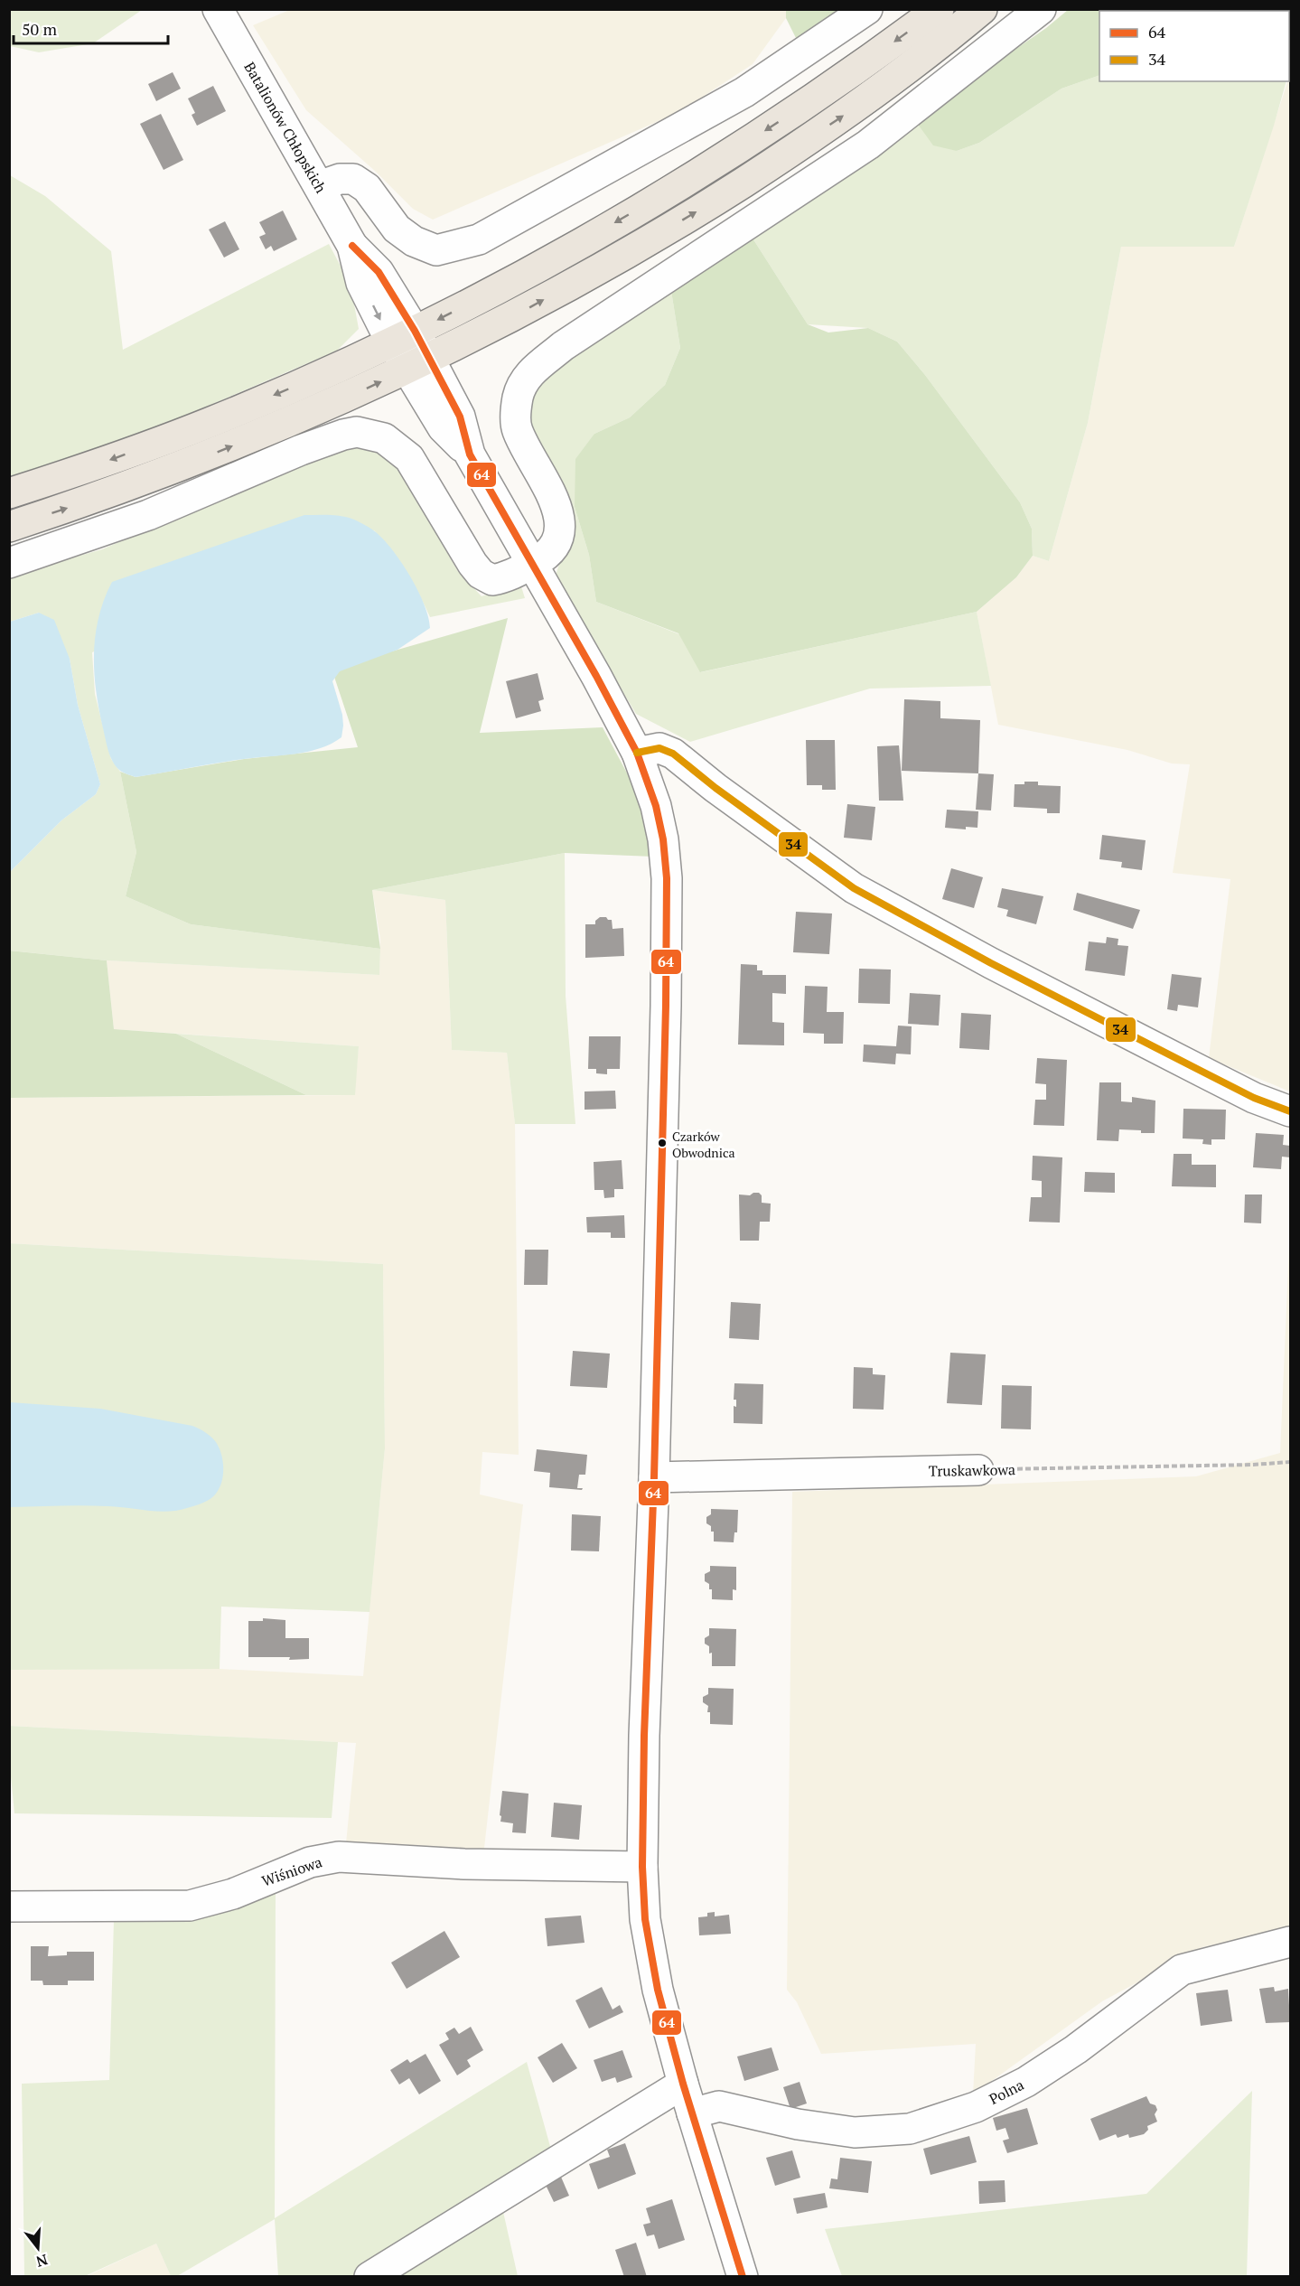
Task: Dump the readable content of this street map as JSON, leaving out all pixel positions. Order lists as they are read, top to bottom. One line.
{"streets":{"street":["Batalionów Chłopskich","Truskawkowa","Wiśniowa","Polna"]},"crossings":[["Batalionów Chłopskich","Truskawkowa"],["Batalionów Chłopskich","Wiśniowa"],["Batalionów Chłopskich","Polna"]],"places":["Czarków Obwodnica"],"lines":["transit line 64","transit line 34"],"legend":["64","34"],"scale_bar":"50 m","north":"bottom"}
